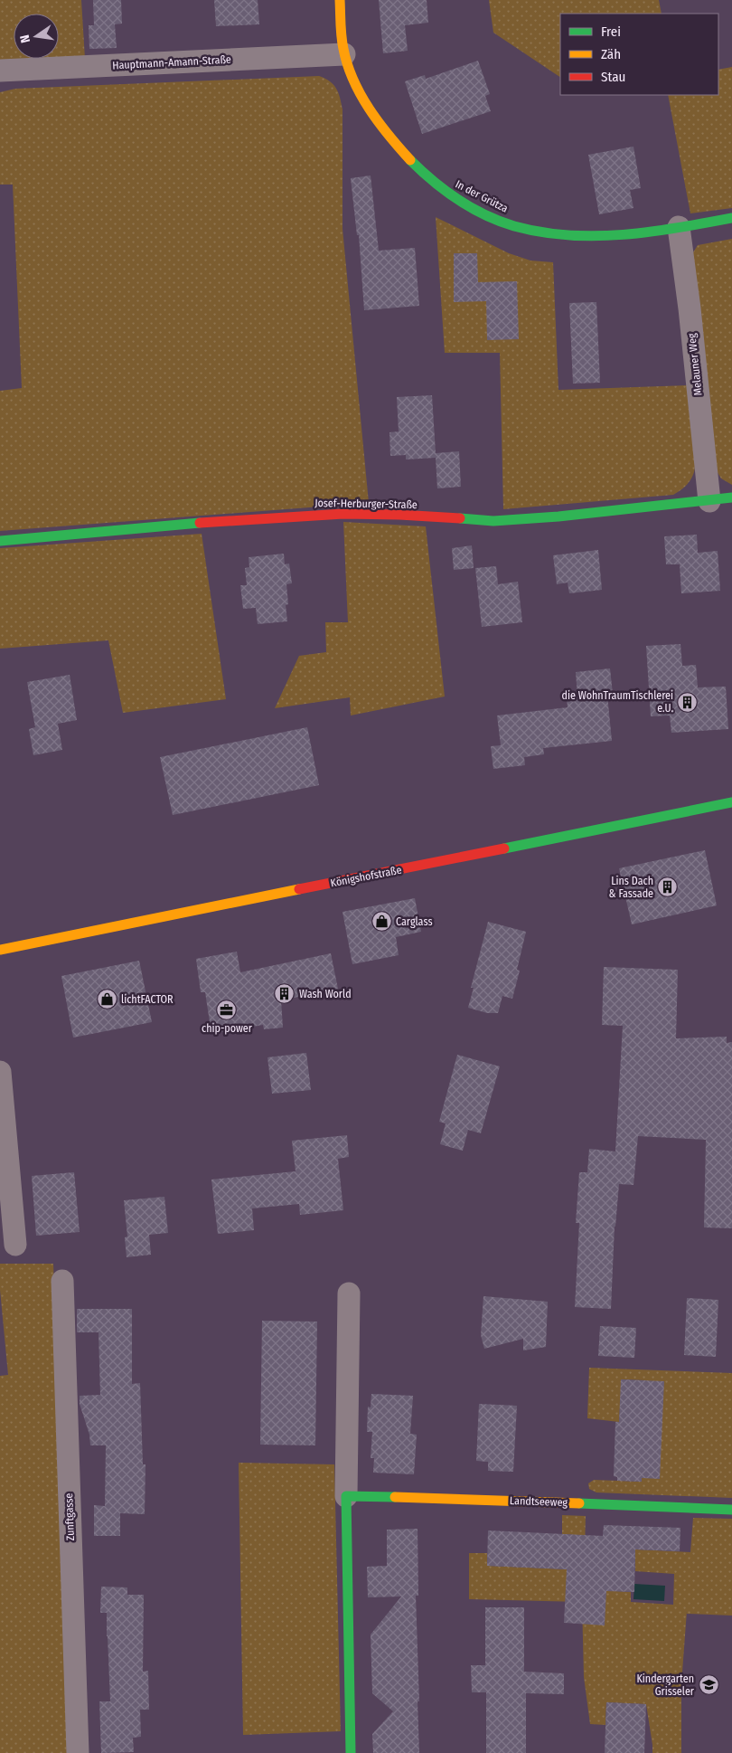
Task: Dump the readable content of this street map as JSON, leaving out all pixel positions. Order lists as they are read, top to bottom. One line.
{"streets":{"street":["Hauptmann-Amann-Straße","In der Grütza","Melauner Weg","Josef-Herburger-Straße","Königshofstraße","Landtseeweg","Zunftgasse"]},"crossings":[["Hauptmann-Amann-Straße","In der Grütza"],["In der Grütza","Melauner Weg"],["Melauner Weg","Josef-Herburger-Straße"]],"places":{"building":["die WohnTraumTischlerei e.U.","Lins Dach & Fassade","Wash World"],"shop":["Carglass","lichtFACTOR"],"office":["chip-power"],"school or university":["Kindergarten Grisseler"]},"legend":["Frei","Zäh","Stau"],"north":"left"}
